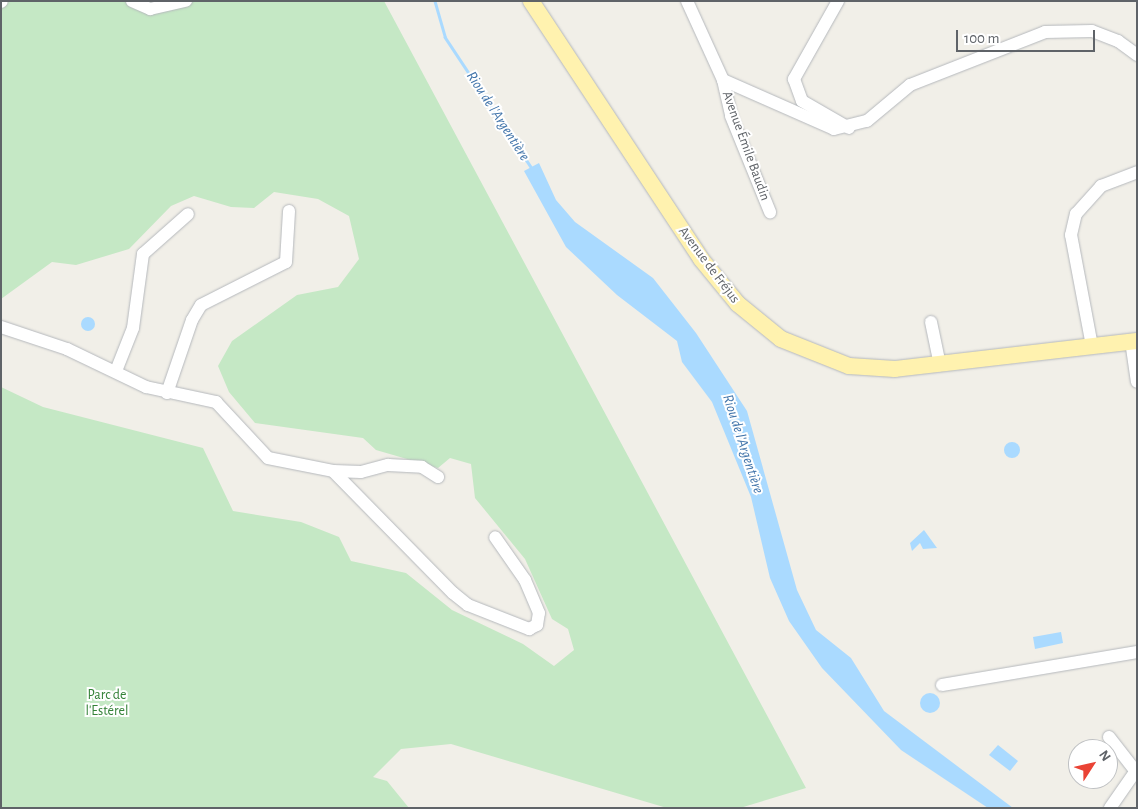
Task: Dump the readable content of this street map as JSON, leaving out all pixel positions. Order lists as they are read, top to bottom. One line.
{"streets":{"main road":["Avenue de Fréjus"],"street":["Avenue Émile Baudin"]},"water":["Riou de l'Argentière"],"parks":["Parc de l'Estérel"],"scale_bar":"100 m","north":"top right"}
